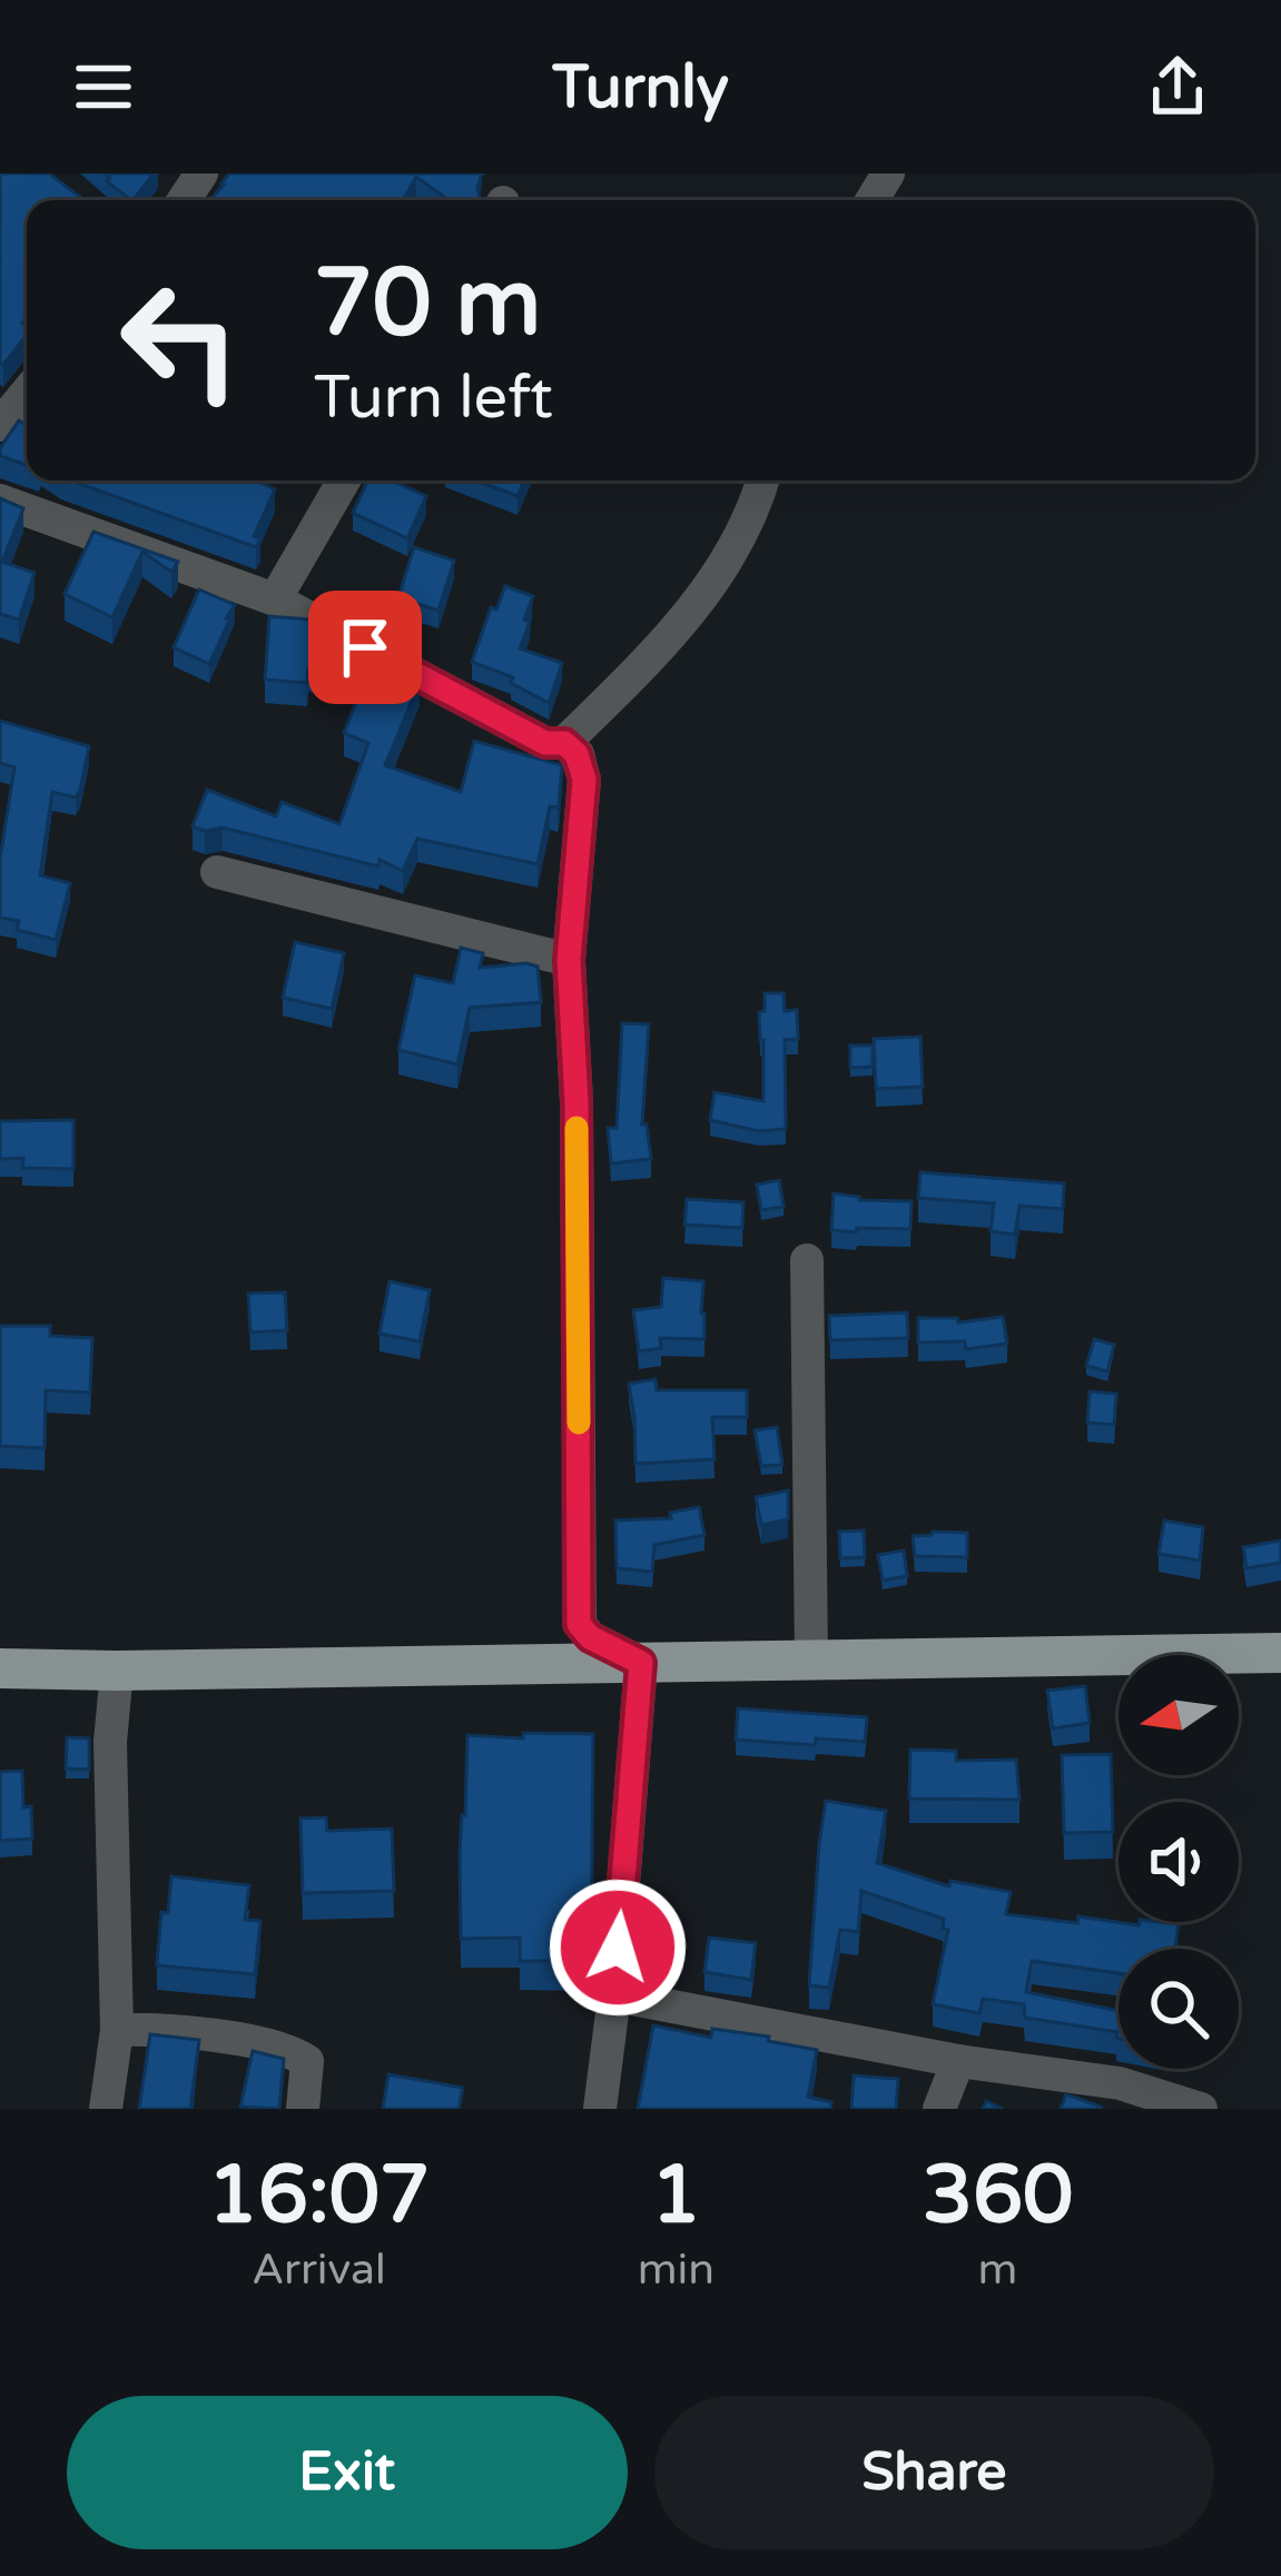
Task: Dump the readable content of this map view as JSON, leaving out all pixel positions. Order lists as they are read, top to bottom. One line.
{"north":"left","page":{"header":"Turnly","turn":["70 m","Turn left"],"eta":["16:07","Arrival","1","min","360","m"],"buttons":["Exit","Share"]}}
